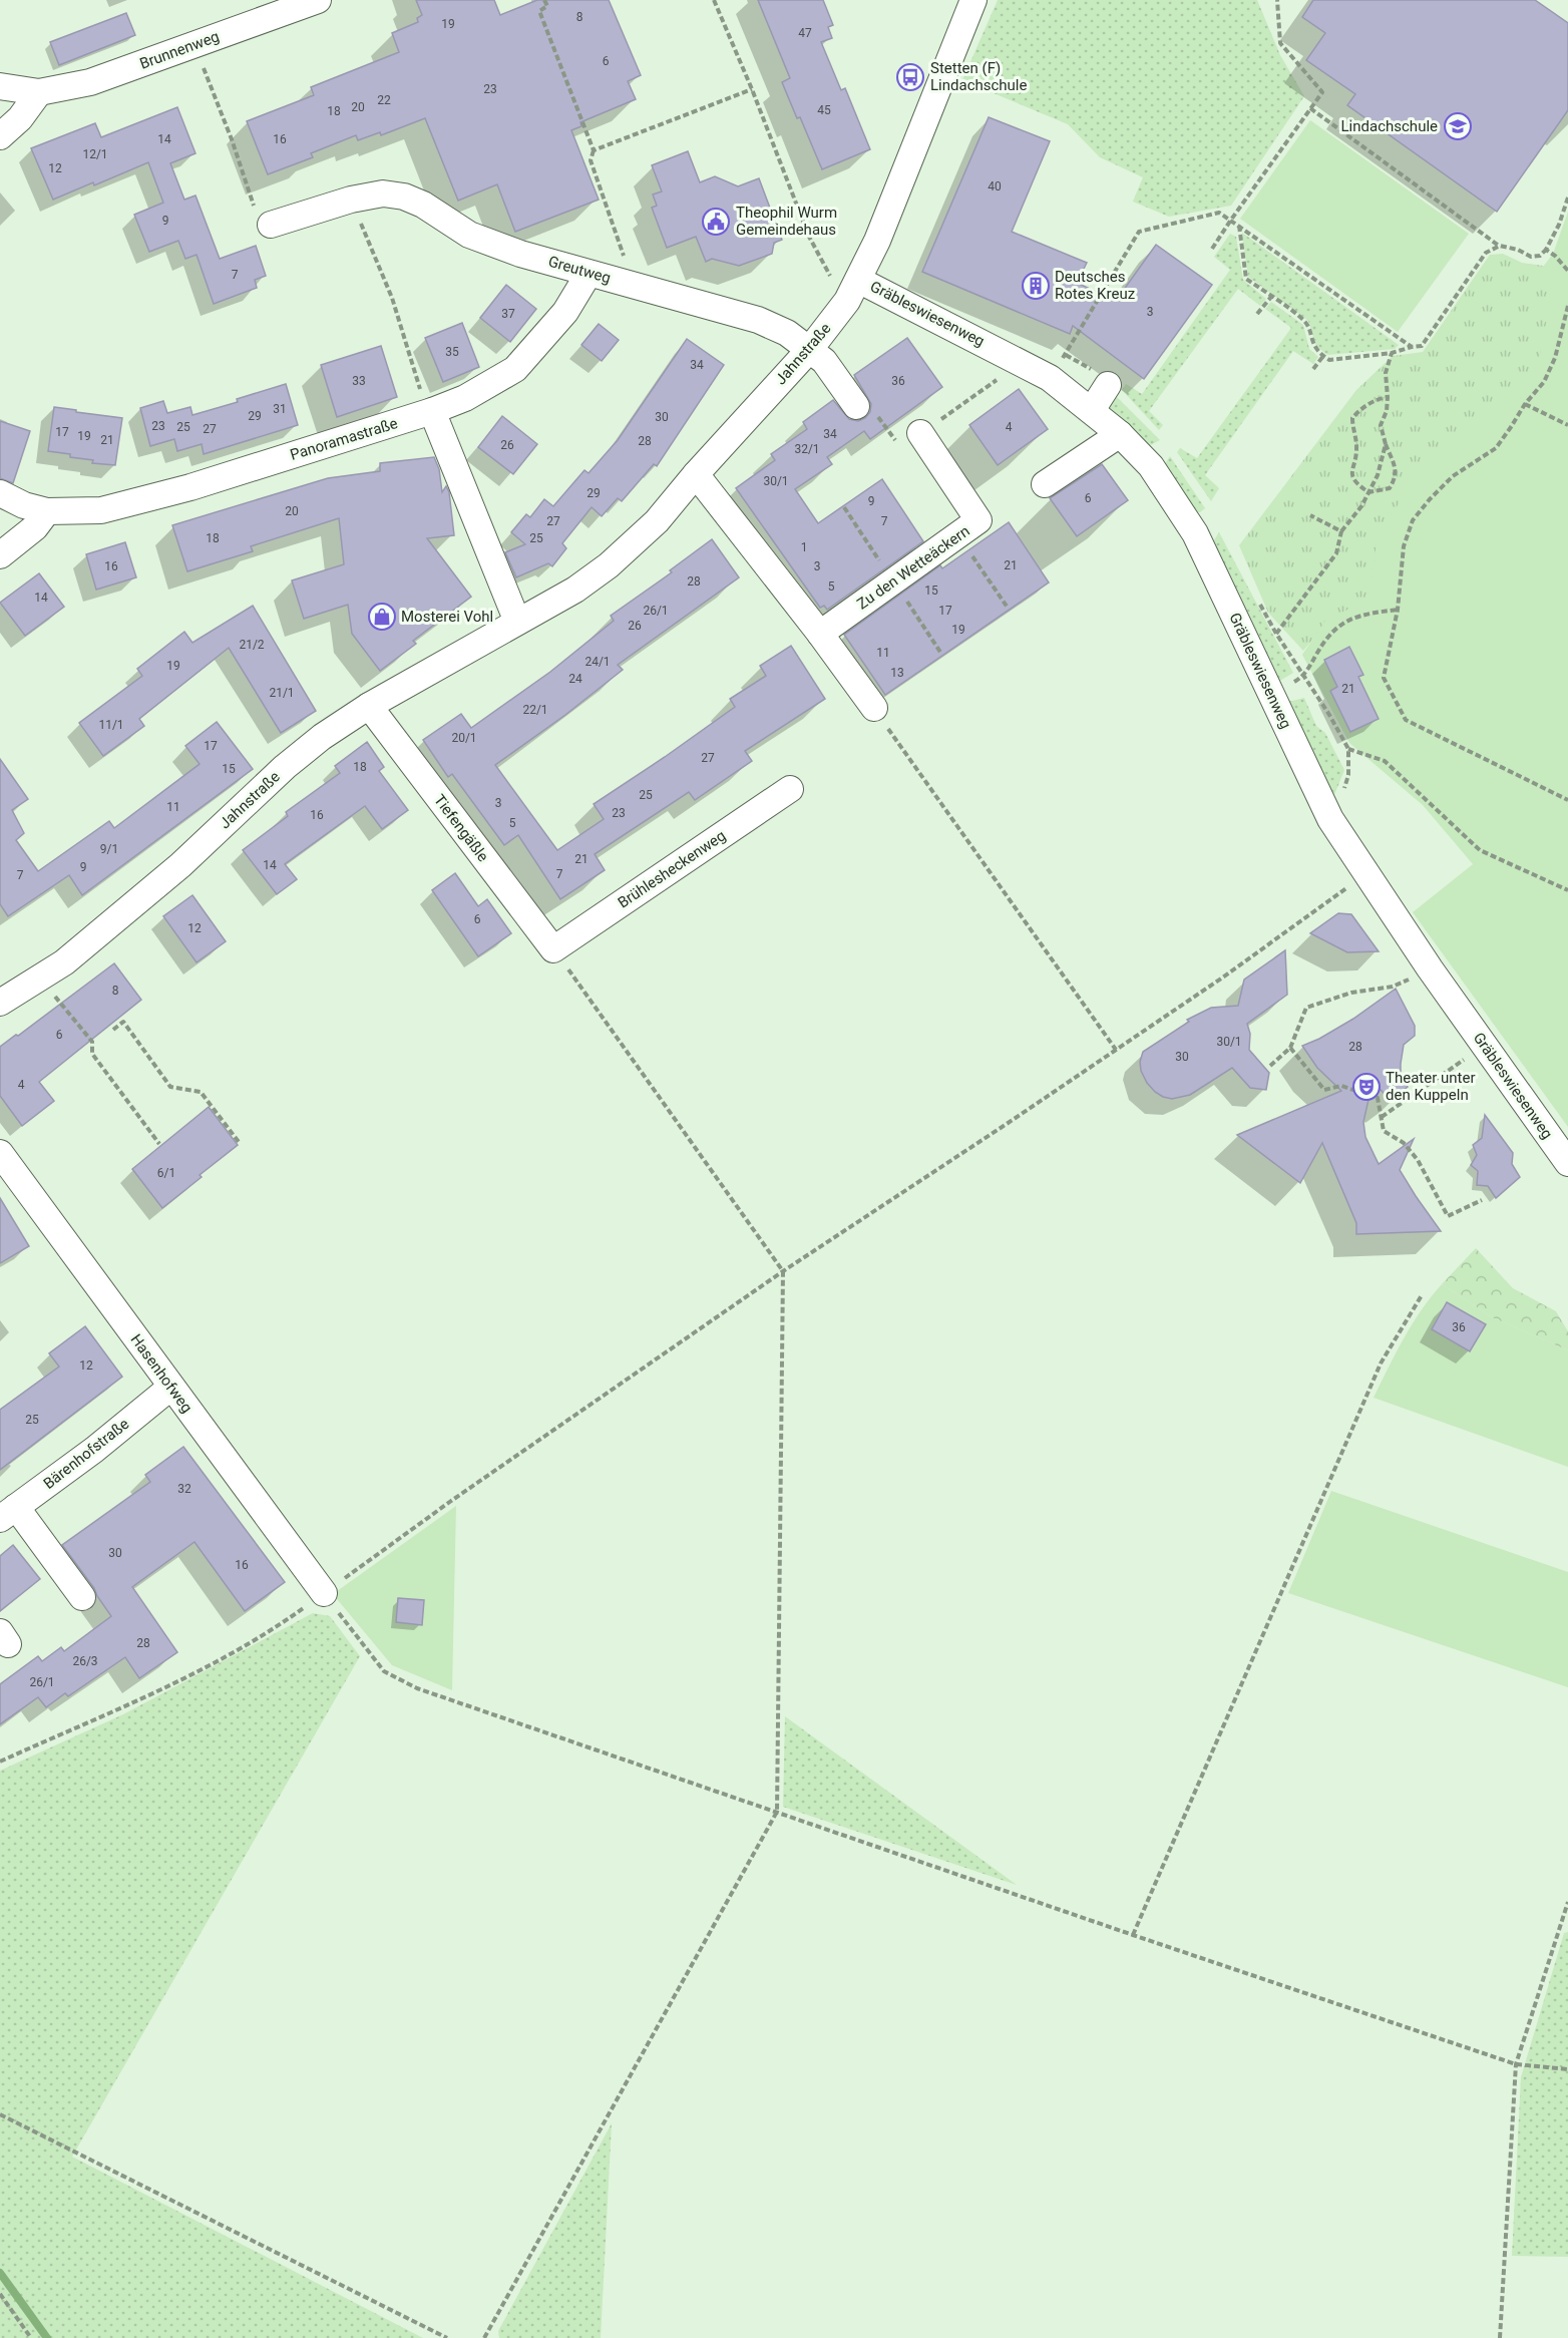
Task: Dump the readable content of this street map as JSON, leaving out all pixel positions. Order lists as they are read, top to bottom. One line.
{"streets":{"street":["Brunnenweg","Greutweg","Gräbleswiesenweg","Jahnstraße","Panoramastraße","Zu den Wetteäckern","Tiefengäßle","Brühlesheckenweg","Hasenhofweg","Bärenhofstraße"]},"crossings":[["Greutweg","Jahnstraße"],["Greutweg","Panoramastraße"],["Gräbleswiesenweg","Jahnstraße"],["Jahnstraße","Tiefengäßle"],["Tiefengäßle","Brühlesheckenweg"],["Hasenhofweg","Bärenhofstraße"]],"places":{"bus stop":["Stetten (F) Lindachschule"],"school or university":["Lindachschule"],"public building":["Theophil Wurm Gemeindehaus"],"building":["Deutsches Rotes Kreuz"],"shop":["Mosterei Vohl"],"theatre":["Theater unter den Kuppeln"]},"house_numbers":["8","19","47","6","23","22","20","45","18","14","16","12/1","12","40","9","7","3","37","35","34","33","36","31","29","30","23","25","4","27","17","34","19","21","28","26","32/1","30/1","29","6","9","20","27","7","18","25","1","21","16","3","28","5","15","14","26/1","17","26","19","21/2","11","24/1","19","13","24","21","21/1","22/1","11/1","20/1","17","27","18","15","25","3","11","23","16","5","9/1","21","14","9","7","7","6","12","8","6","30/1","28","30","4","6/1","36","12","25","32","30","16","28","26/3","26/1"]}
